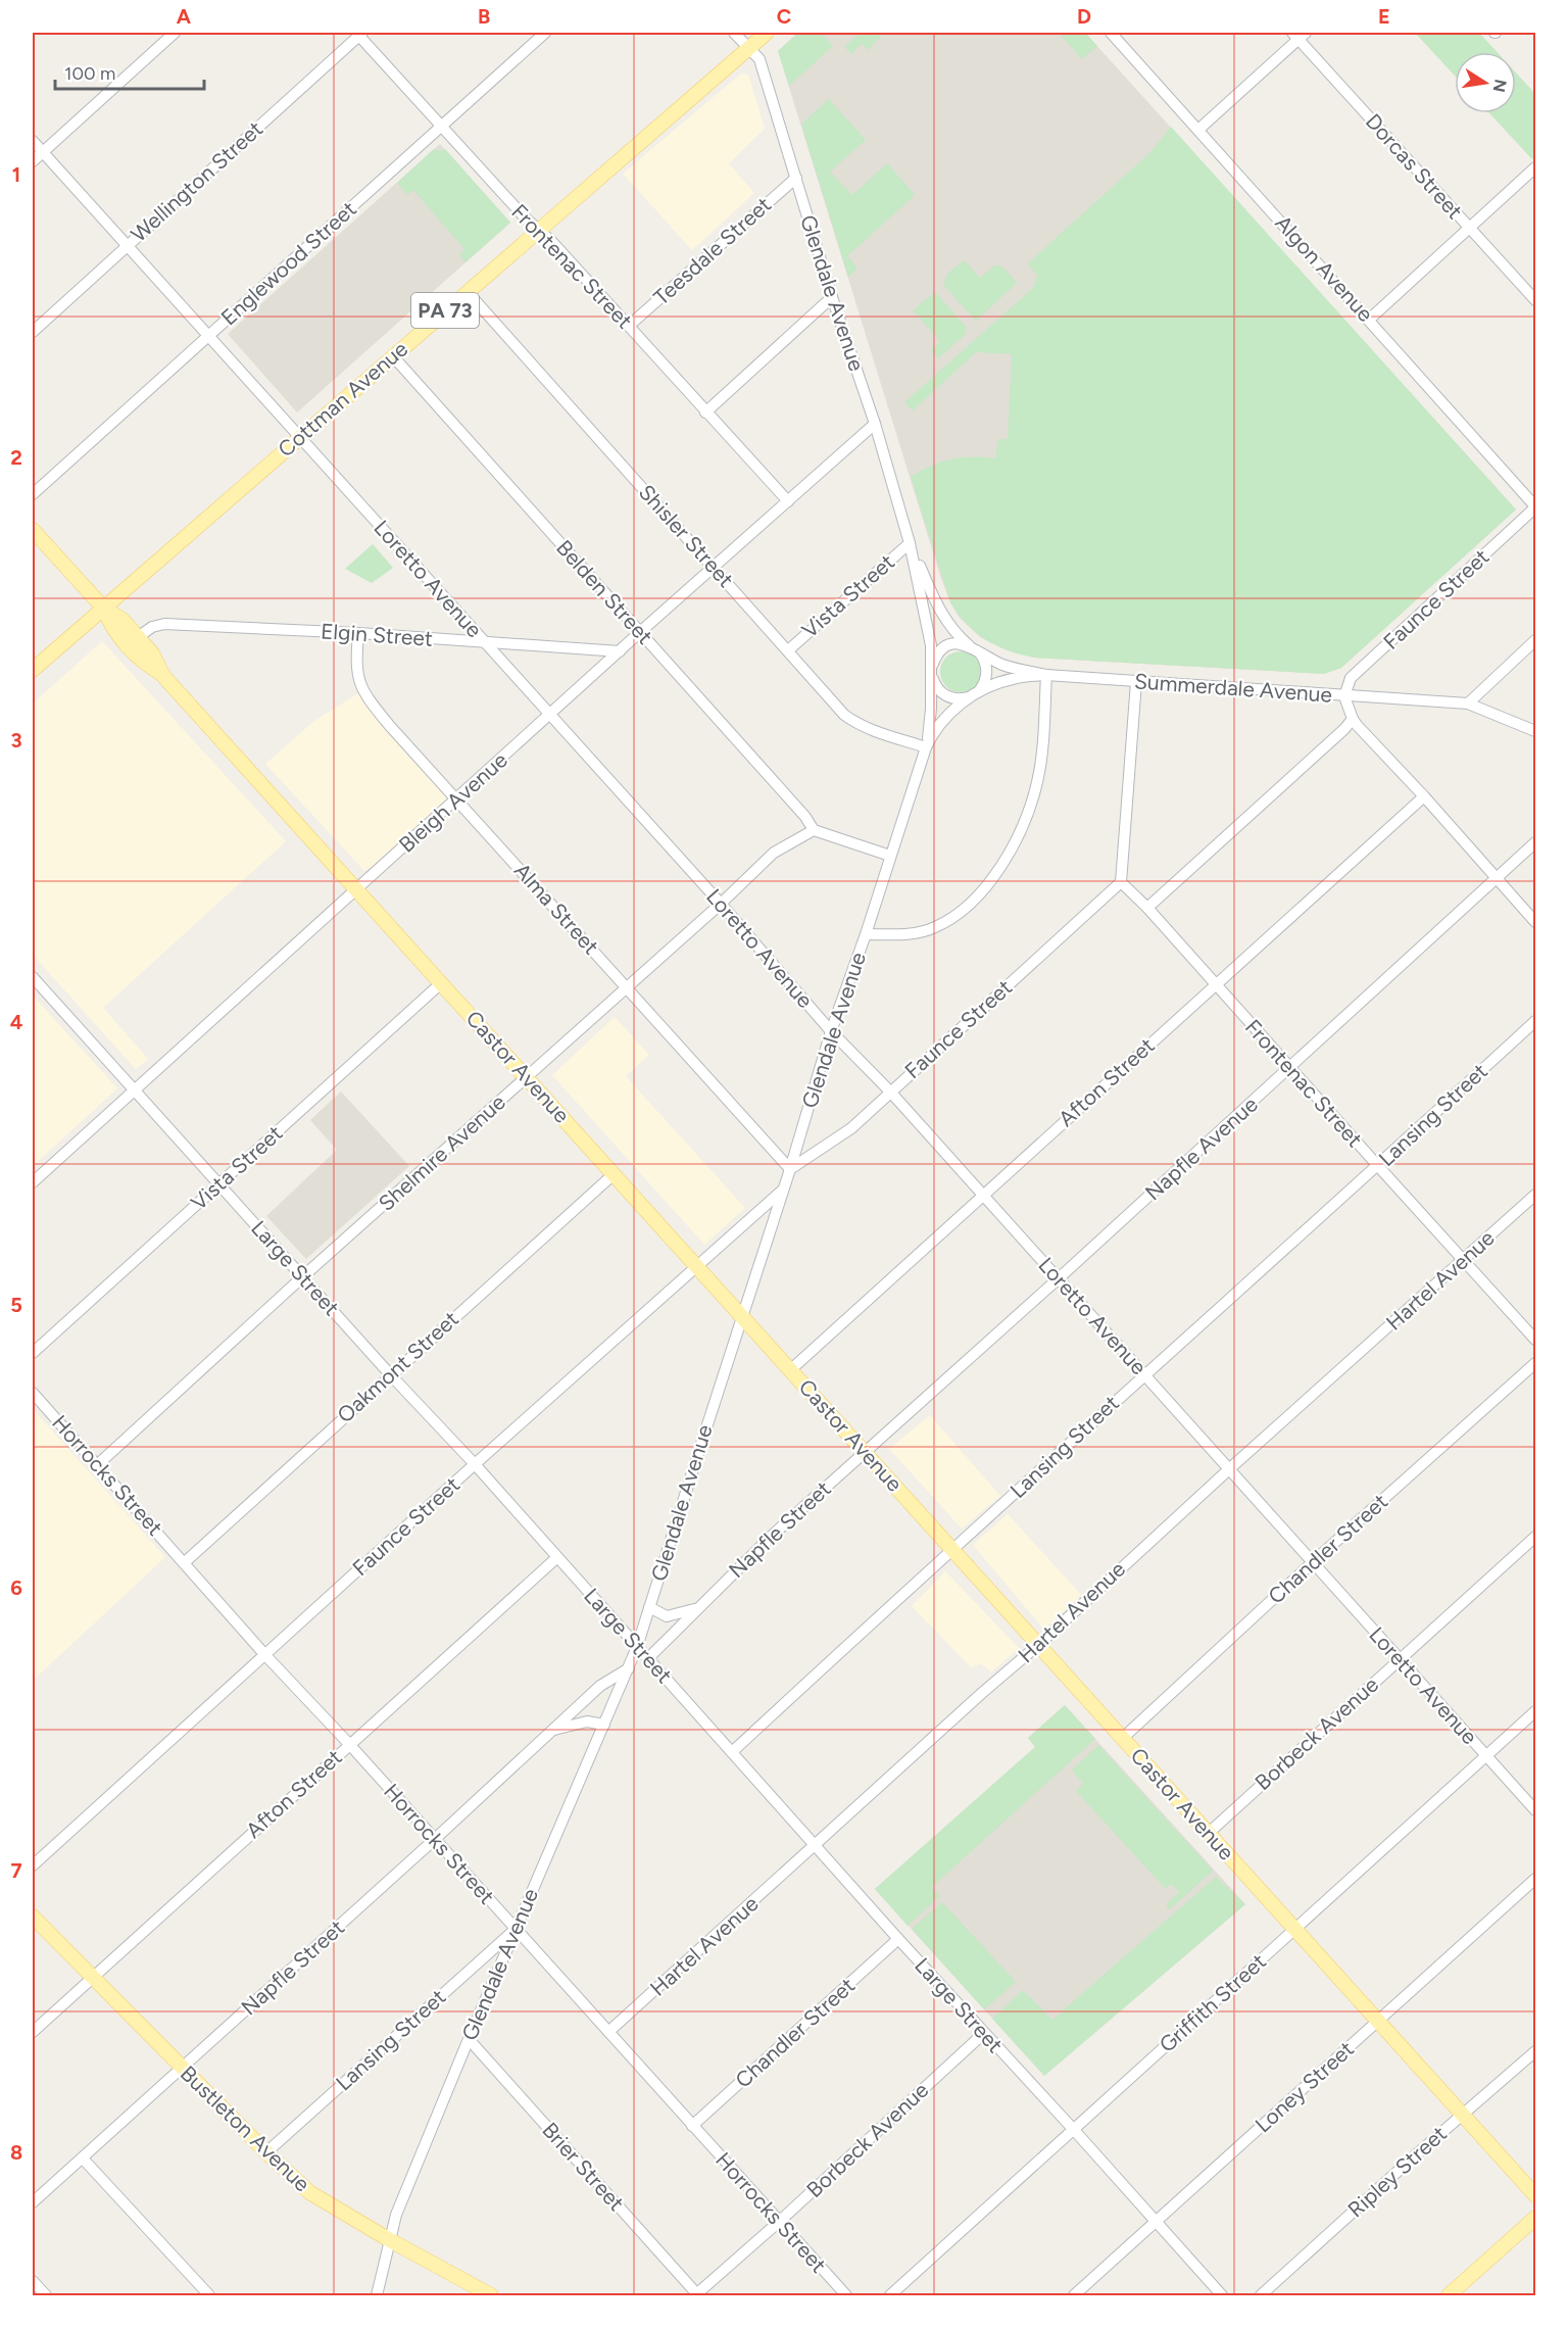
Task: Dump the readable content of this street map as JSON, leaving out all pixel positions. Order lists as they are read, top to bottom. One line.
{"streets":{"main road":["PA 73","Cottman Avenue","Castor Avenue","Bustleton Avenue"],"street":["Dorcas Street","Wellington Street","Teesdale Street","Englewood Street","Frontenac Street","Algon Avenue","Glendale Avenue","Shisler Street","Loretto Avenue","Belden Street","Vista Street","Faunce Street","Elgin Street","Summerdale Avenue","Bleigh Avenue","Alma Street","Afton Street","Lansing Street","Napfle Avenue","Shelmire Avenue","Large Street","Hartel Avenue","Oakmont Street","Horrocks Street","Napfle Street","Chandler Street","Borbeck Avenue","Griffith Street","Loney Street","Brier Street","Ripley Street"]},"crossings":[["Wellington Street","Frontenac Street"],["Wellington Street","Loretto Avenue"],["Teesdale Street","Frontenac Street"],["Teesdale Street","Glendale Avenue"],["Englewood Street","Frontenac Street"],["Englewood Street","Loretto Avenue"],["Frontenac Street","Cottman Avenue"],["Frontenac Street","Faunce Street"],["Frontenac Street","Bleigh Avenue"],["Frontenac Street","Afton Street"],["Frontenac Street","Lansing Street"],["Frontenac Street","Napfle Avenue"],["Frontenac Street","Hartel Avenue"],["Algon Avenue","Faunce Street"],["Glendale Avenue","Cottman Avenue"],["Glendale Avenue","Shisler Street"],["Glendale Avenue","Loretto Avenue"],["Glendale Avenue","Vista Street"],["Glendale Avenue","Faunce Street"],["Glendale Avenue","Summerdale Avenue"],["Glendale Avenue","Bleigh Avenue"],["Glendale Avenue","Alma Street"],["Glendale Avenue","Castor Avenue"],["Glendale Avenue","Lansing Street"],["Glendale Avenue","Large Street"],["Glendale Avenue","Horrocks Street"],["Glendale Avenue","Napfle Street"],["Glendale Avenue","Bustleton Avenue"],["Glendale Avenue","Brier Street"],["Cottman Avenue","Shisler Street"],["Cottman Avenue","Loretto Avenue"],["Cottman Avenue","Belden Street"],["Cottman Avenue","Castor Avenue"],["Shisler Street","Vista Street"],["Shisler Street","Bleigh Avenue"],["Loretto Avenue","Faunce Street"],["Loretto Avenue","Elgin Street"],["Loretto Avenue","Bleigh Avenue"],["Loretto Avenue","Afton Street"],["Loretto Avenue","Lansing Street"],["Loretto Avenue","Napfle Avenue"],["Loretto Avenue","Shelmire Avenue"],["Loretto Avenue","Hartel Avenue"],["Loretto Avenue","Chandler Street"],["Loretto Avenue","Borbeck Avenue"],["Loretto Avenue","Griffith Street"],["Belden Street","Bleigh Avenue"],["Belden Street","Shelmire Avenue"],["Vista Street","Castor Avenue"],["Vista Street","Large Street"],["Faunce Street","Summerdale Avenue"],["Faunce Street","Alma Street"],["Faunce Street","Castor Avenue"],["Faunce Street","Large Street"],["Faunce Street","Horrocks Street"],["Elgin Street","Bleigh Avenue"],["Elgin Street","Alma Street"],["Elgin Street","Castor Avenue"],["Summerdale Avenue","Afton Street"],["Summerdale Avenue","Napfle Avenue"],["Bleigh Avenue","Alma Street"],["Bleigh Avenue","Castor Avenue"],["Bleigh Avenue","Large Street"],["Alma Street","Shelmire Avenue"],["Castor Avenue","Afton Street"],["Castor Avenue","Lansing Street"],["Castor Avenue","Napfle Avenue"],["Castor Avenue","Shelmire Avenue"],["Castor Avenue","Hartel Avenue"],["Castor Avenue","Oakmont Street"],["Castor Avenue","Napfle Street"],["Castor Avenue","Chandler Street"],["Castor Avenue","Borbeck Avenue"],["Castor Avenue","Griffith Street"],["Castor Avenue","Loney Street"],["Castor Avenue","Ripley Street"],["Afton Street","Large Street"],["Afton Street","Horrocks Street"],["Afton Street","Bustleton Avenue"],["Lansing Street","Large Street"],["Lansing Street","Horrocks Street"],["Lansing Street","Bustleton Avenue"],["Napfle Avenue","Napfle Street"],["Shelmire Avenue","Large Street"],["Shelmire Avenue","Horrocks Street"],["Large Street","Hartel Avenue"],["Large Street","Oakmont Street"],["Large Street","Napfle Street"],["Large Street","Chandler Street"],["Large Street","Borbeck Avenue"],["Large Street","Griffith Street"],["Large Street","Loney Street"],["Hartel Avenue","Horrocks Street"],["Oakmont Street","Horrocks Street"],["Horrocks Street","Napfle Street"],["Horrocks Street","Chandler Street"],["Horrocks Street","Borbeck Avenue"],["Napfle Street","Bustleton Avenue"],["Borbeck Avenue","Brier Street"]],"scale_bar":"100 m","north":"right","grid":{"columns":["A","B","C","D","E"],"rows":["1","2","3","4","5","6","7","8"]}}
